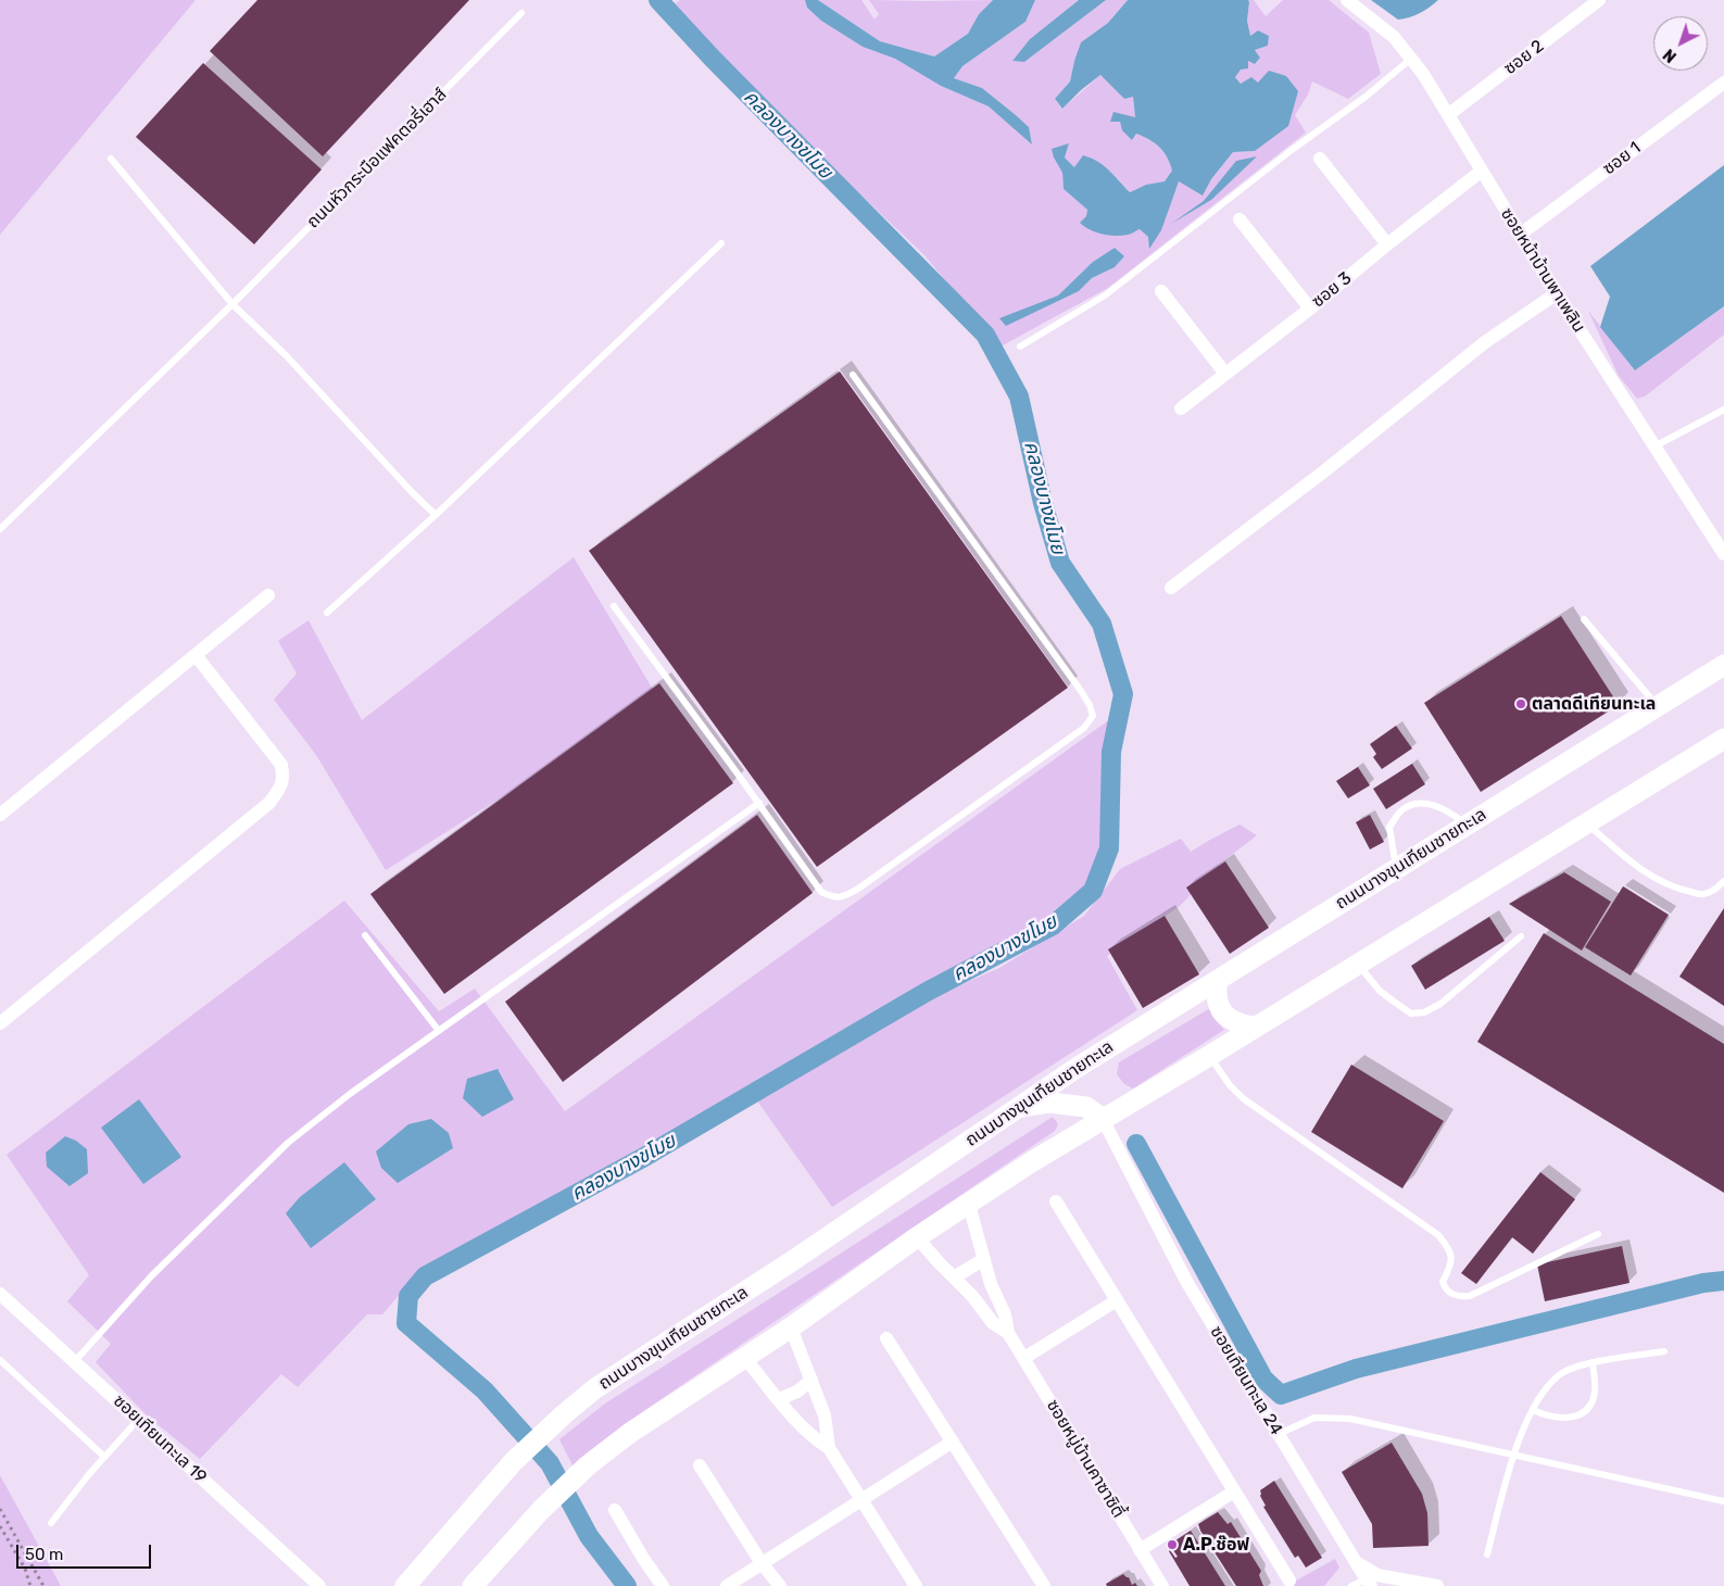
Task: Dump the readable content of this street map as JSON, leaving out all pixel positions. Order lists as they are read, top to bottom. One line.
{"streets":{"main road":["ถนนบางขุนเทียนชายทะเล"],"street":["ซอย 2","ซอย 1","ซอยหน้าบ้านพาเพลิน","ซอย 3","ซอยเทียนทะเล 24","ซอยเทียนทะเล 19","ซอยหมู่บ้านคาซาซิตี้"],"lane":["ถนนหัวกระบือแฟคตอรี่เฮาส์"]},"crossings":[["ซอย 2","ซอยหน้าบ้านพาเพลิน"],["ซอย 1","ซอยหน้าบ้านพาเพลิน"],["ซอยหน้าบ้านพาเพลิน","ซอย 3"]],"water":["คลองบางขโมย"],"places":["ตลาดดีเทียนทะเล","A.P.ช๊อฟ"],"scale_bar":"50 m","north":"bottom left"}
